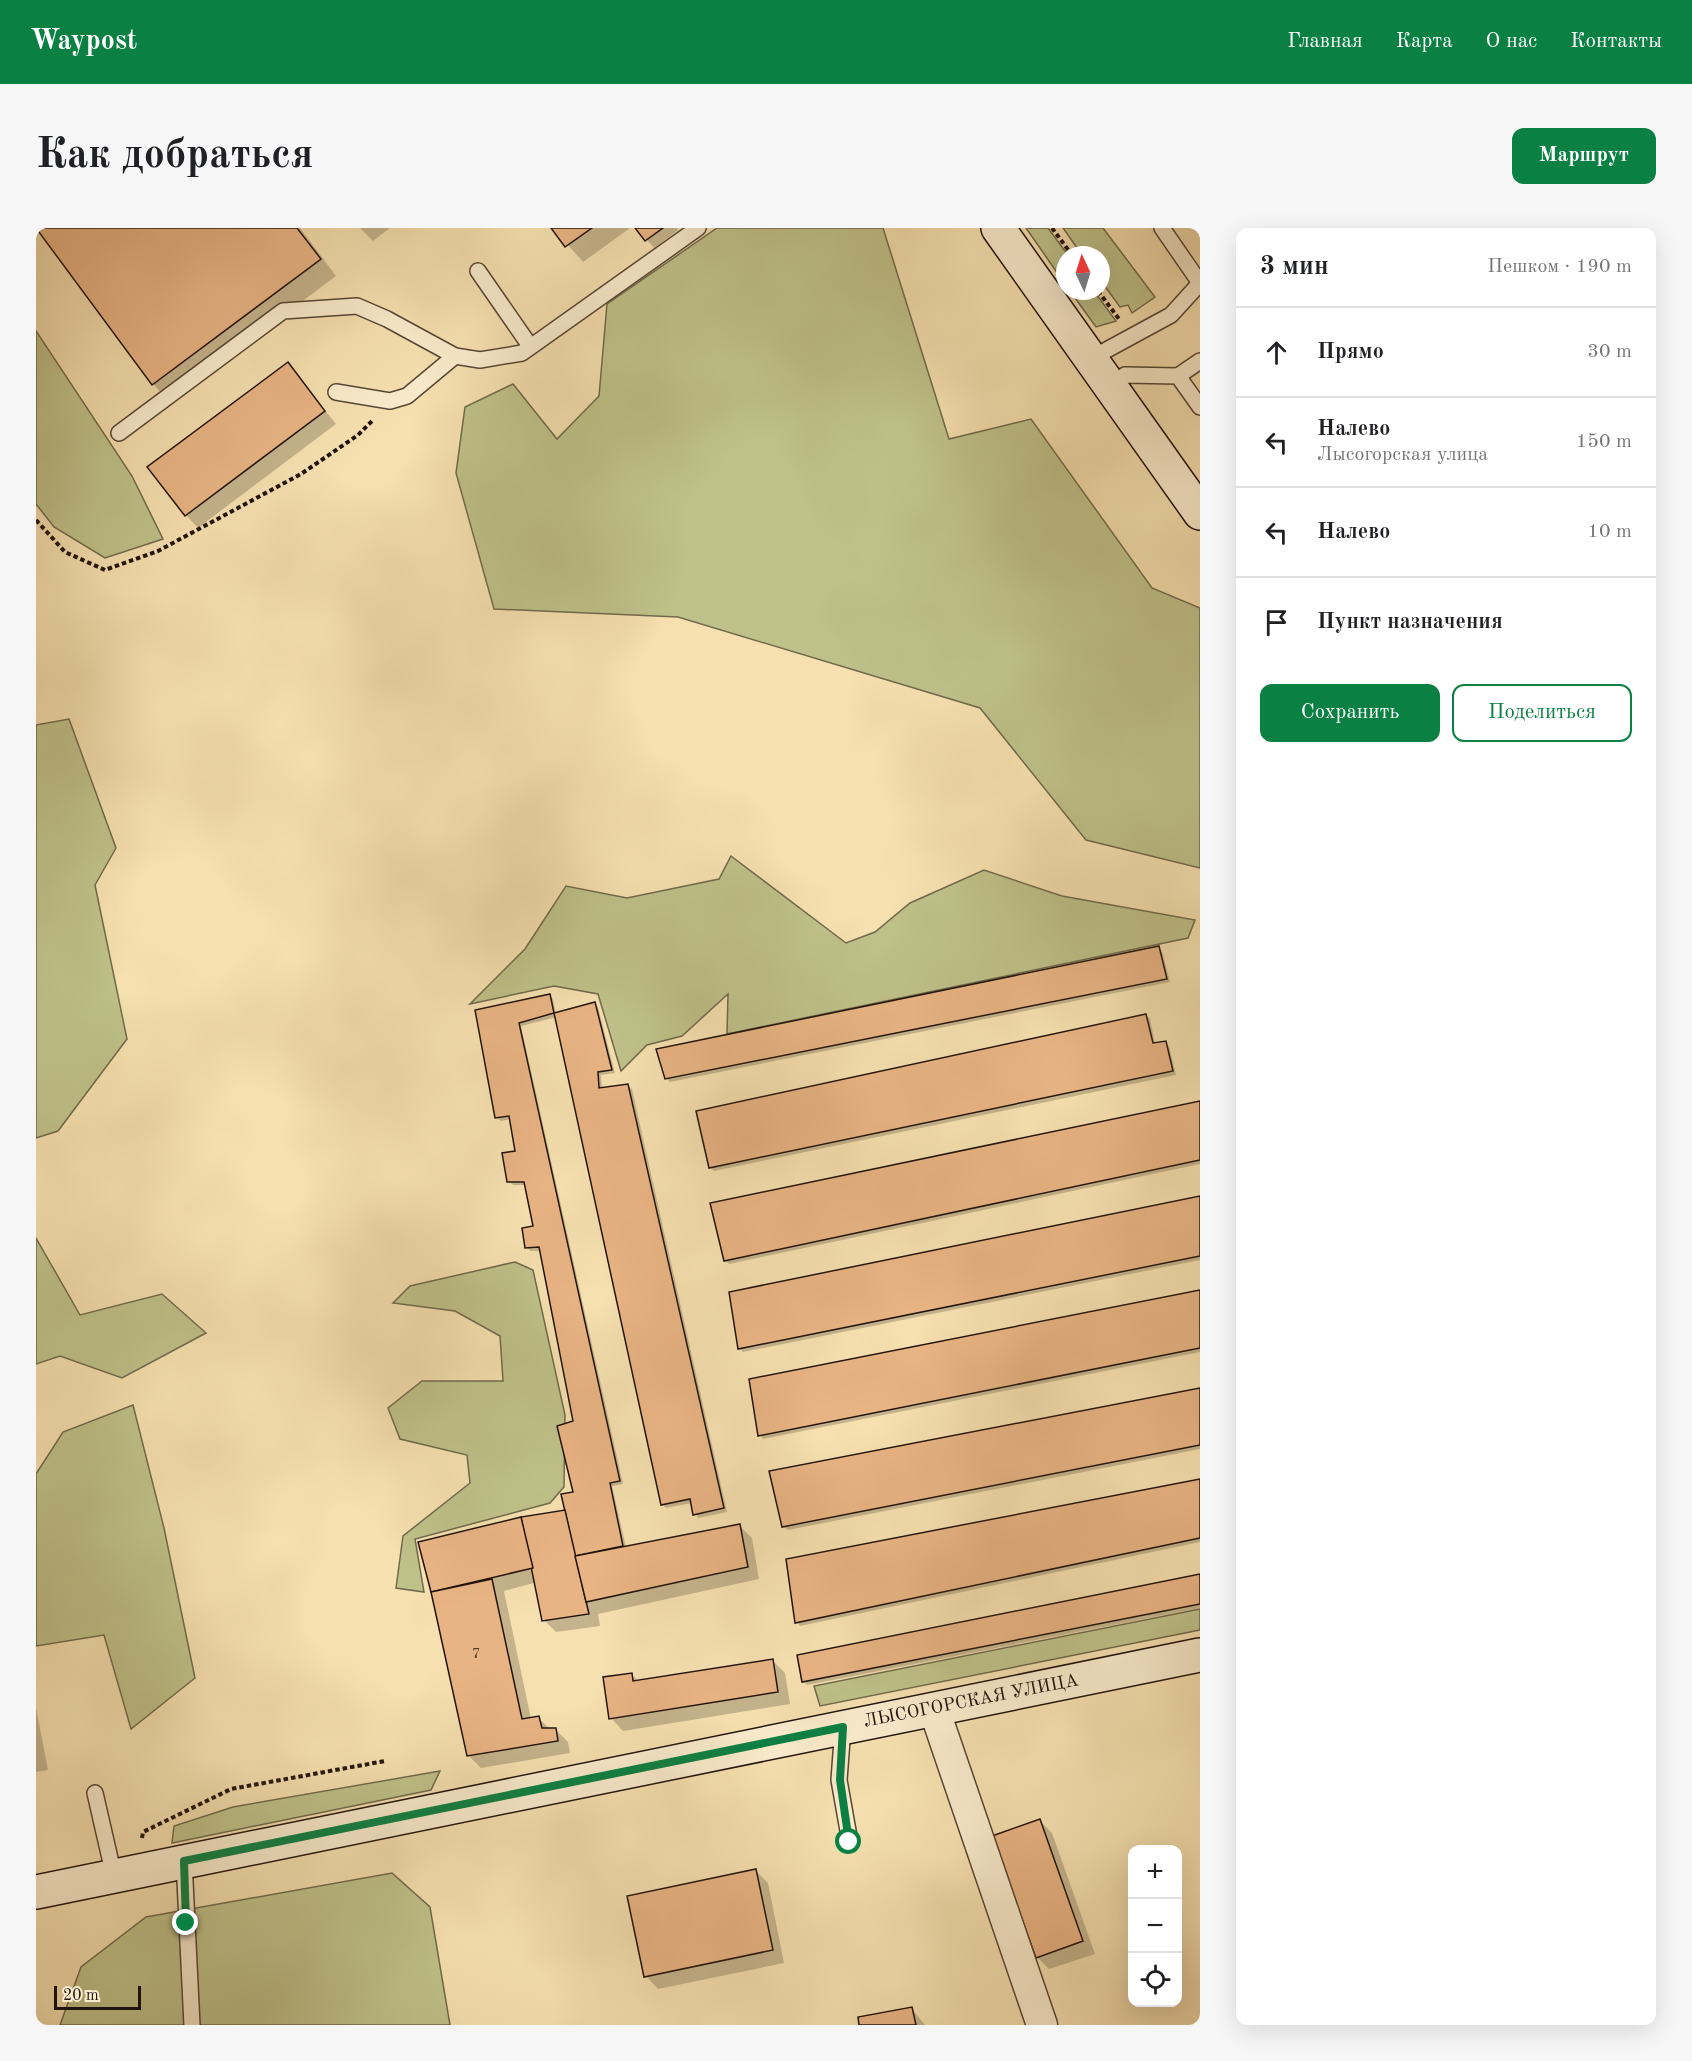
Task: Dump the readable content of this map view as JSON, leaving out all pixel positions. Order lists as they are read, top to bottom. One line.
{"streets":{"street":["ЛЫСОГОРСКАЯ УЛИЦА"]},"house_numbers":["7"],"scale_bar":"20 m","north":"top","page":{"header":"Waypost","nav":["Главная","Карта","О нас","Контакты"],"buttons":["Маршрут",["Сохранить","Поделиться"]],"title":"Как добраться","heading":["3 мин","Пешком · 190 m"],"list":[["Прямо","30 m"],["Налево","Лысогорская улица","150 m"],["Налево","10 m"],"Пункт назначения"],"map_buttons":["+","−"],"scale":"20 m"}}
